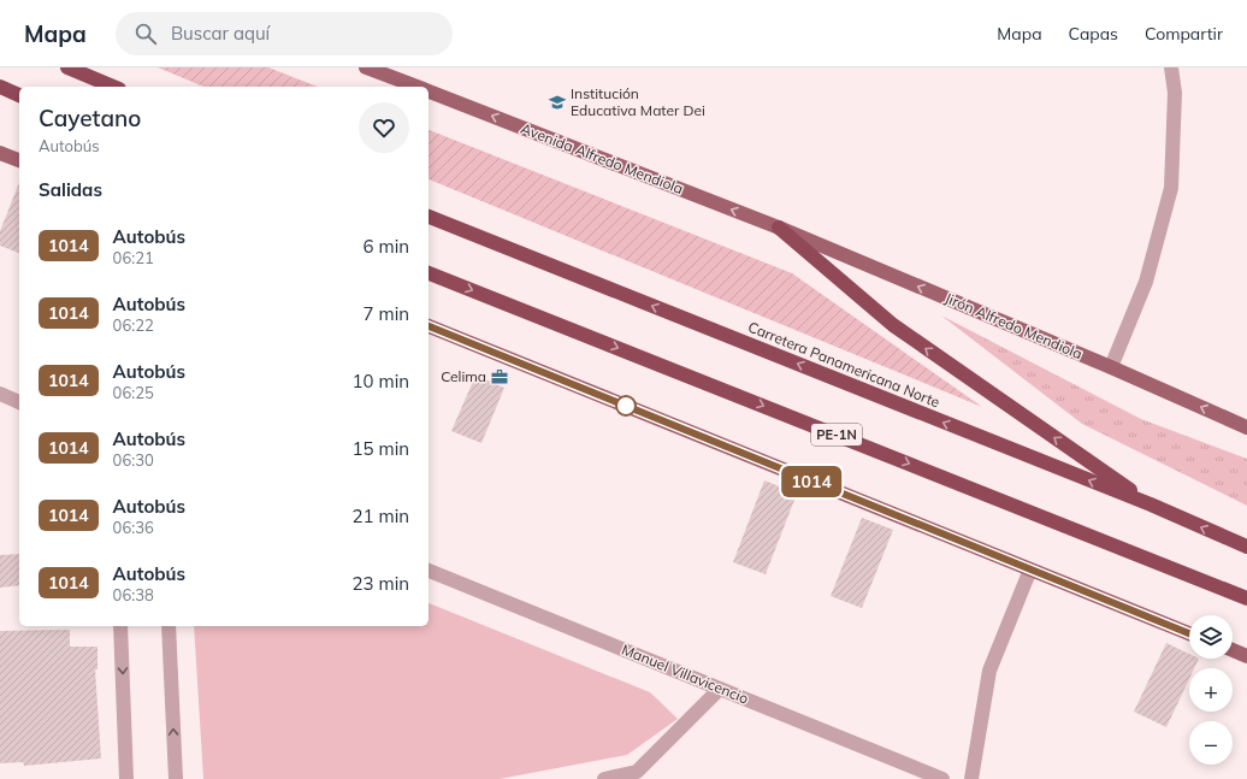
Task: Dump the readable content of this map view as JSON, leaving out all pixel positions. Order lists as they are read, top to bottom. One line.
{"streets":{"highway":["Carretera Panamericana Norte","PE-1N"],"main road":["Avenida Alfredo Mendiola","Jirón Alfredo Mendiola"],"street":["Manuel Villavicencio"]},"crossings":[["Avenida Alfredo Mendiola","Jirón Alfredo Mendiola"]],"one_way":["Avenida Alfredo Mendiola","Jirón Alfredo Mendiola"],"places":{"school or university":["Institución Educativa Mater Dei"],"office":["Celima"]},"lines":["bus line 1014"],"page":{"header":"Mapa","search":"Buscar aquí","nav":["Mapa","Capas","Compartir"],"on_map":"1014","heading":[["Cayetano","Autobús"],"Salidas"],"list":[{"mark":"1014","name":"Autobús","note":"06:21","value":"6 min"},{"mark":"1014","name":"Autobús","note":"06:22","value":"7 min"},{"mark":"1014","name":"Autobús","note":"06:25","value":"10 min"},{"mark":"1014","name":"Autobús","note":"06:30","value":"15 min"},{"mark":"1014","name":"Autobús","note":"06:36","value":"21 min"},{"mark":"1014","name":"Autobús","note":"06:38","value":"23 min"}],"map_buttons":["+","−"]}}
